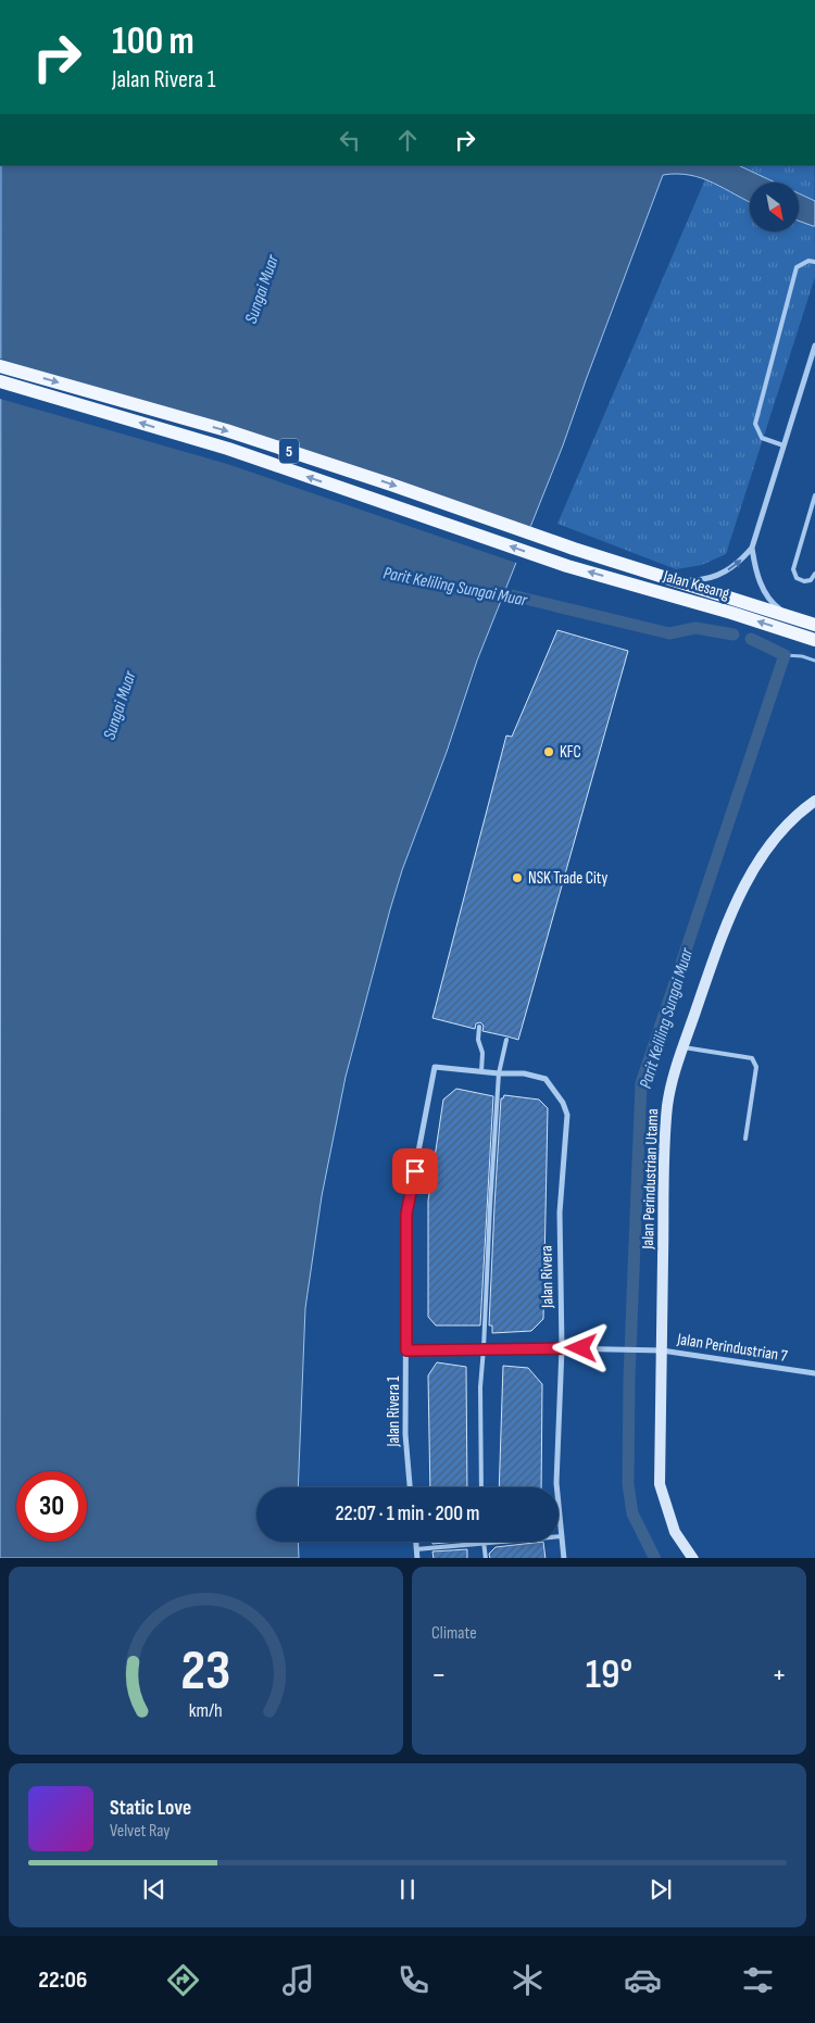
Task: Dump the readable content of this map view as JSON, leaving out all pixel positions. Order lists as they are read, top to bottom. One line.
{"streets":{"main road":["5","Jalan Kesang"],"street":["Jalan Perindustrian Utama","Jalan Rivera","Jalan Perindustrian 7","Jalan Rivera 1"]},"crossings":[["Jalan Perindustrian Utama","Jalan Perindustrian 7"],["Jalan Rivera","Jalan Perindustrian 7"],["Jalan Rivera","Jalan Rivera 1"],["Jalan Perindustrian 7","Jalan Rivera 1"]],"water":["Sungai Muar","Parit Keliling Sungai Muar"],"places":["KFC","NSK Trade City"],"north":"bottom right","page":{"turn":["100 m","Jalan Rivera 1"],"limit":"30","trip":"22:07 · 1 min · 200 m","tile":"Climate","heat":["−","19°","+"],"song":["Static Love","Velvet Ray"],"tabs":"22:06","gauge":["23","km/h"]}}
